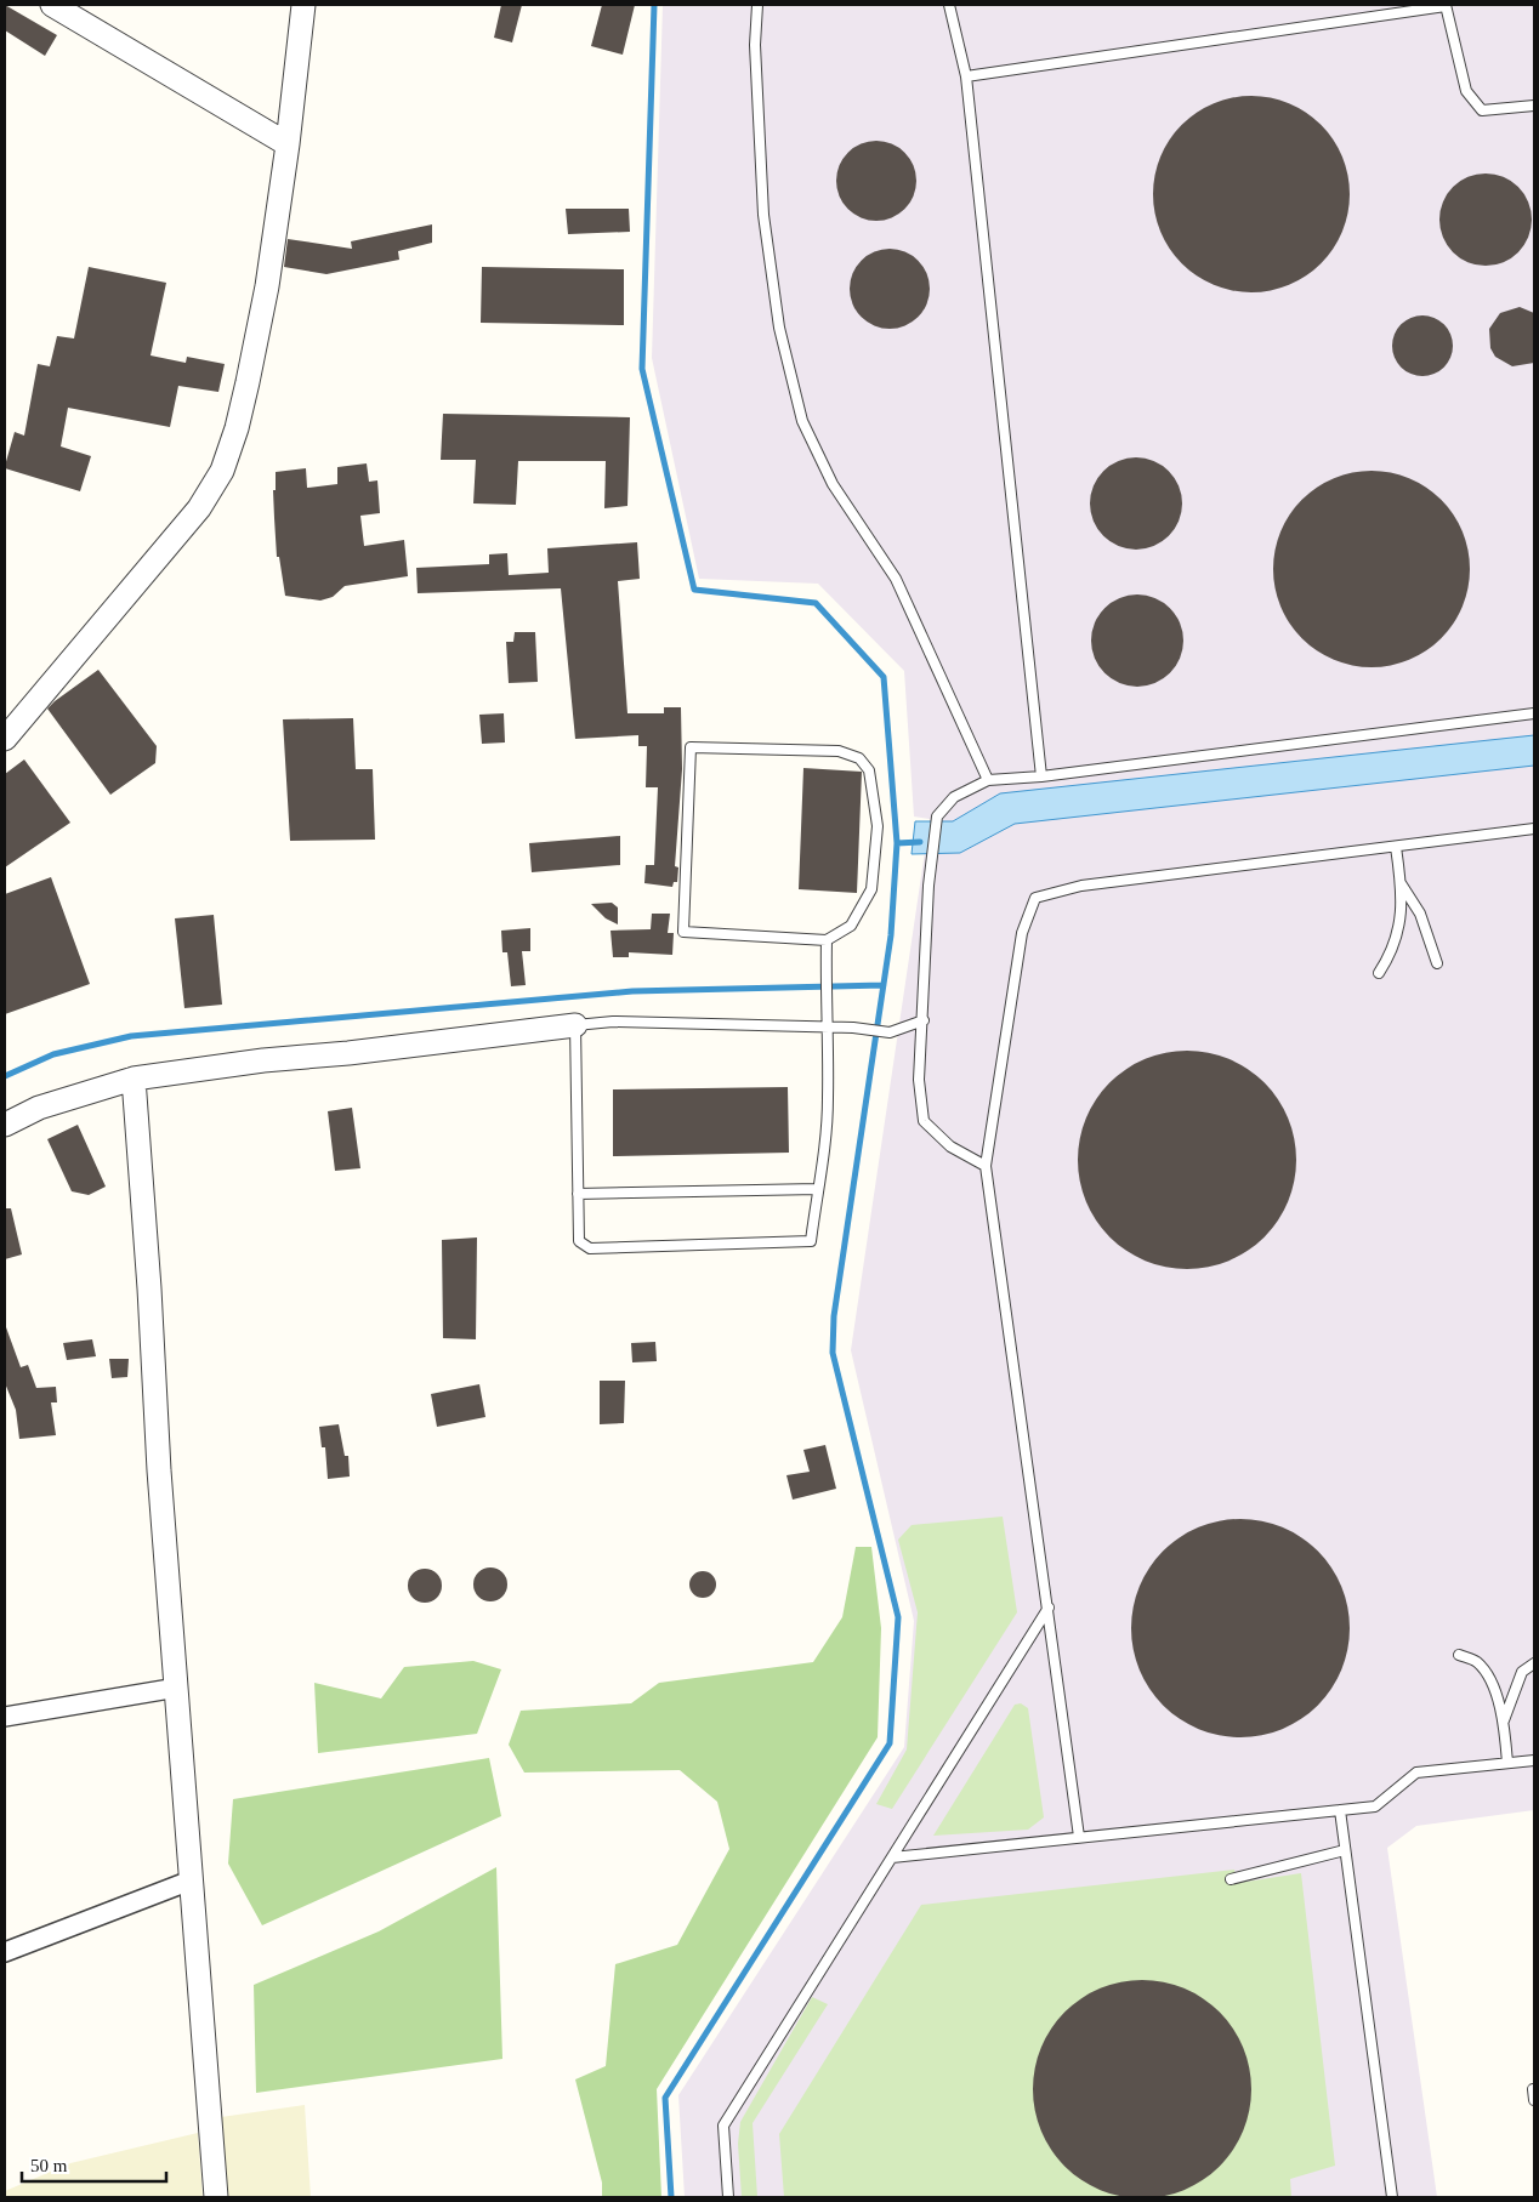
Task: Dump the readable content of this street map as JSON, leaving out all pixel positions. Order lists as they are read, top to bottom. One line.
{"scale_bar":"50 m"}
